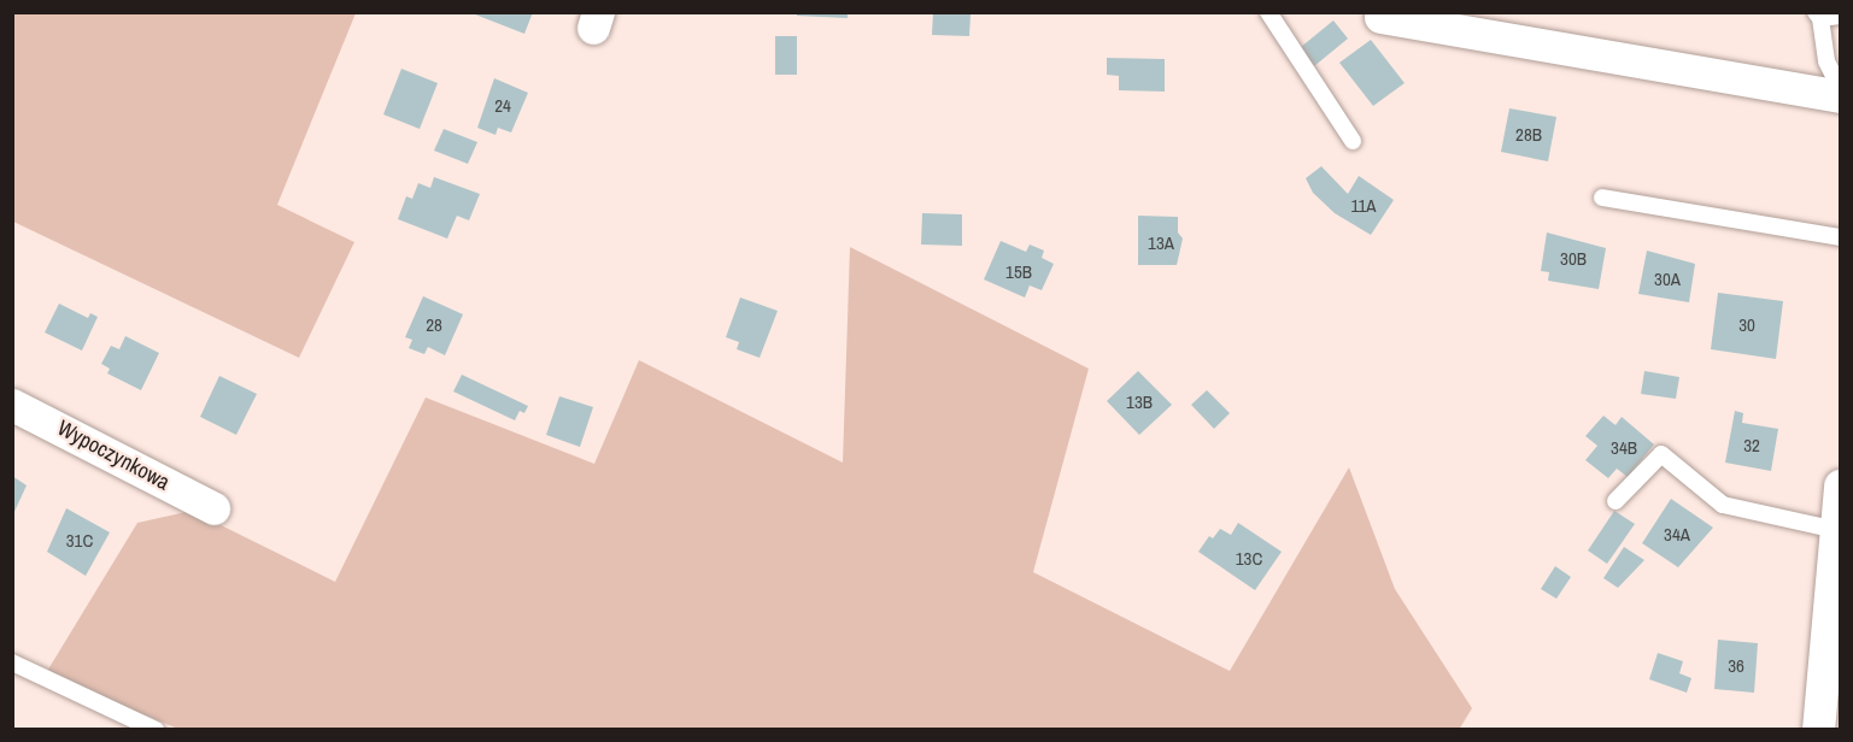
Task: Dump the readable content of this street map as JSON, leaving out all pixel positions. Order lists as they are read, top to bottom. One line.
{"streets":{"street":["Wypoczynkowa"]},"house_numbers":["24","28B","11A","13A","30B","15B","30A","28","30","13B","32","34B","34A","31C","13C","36"]}
